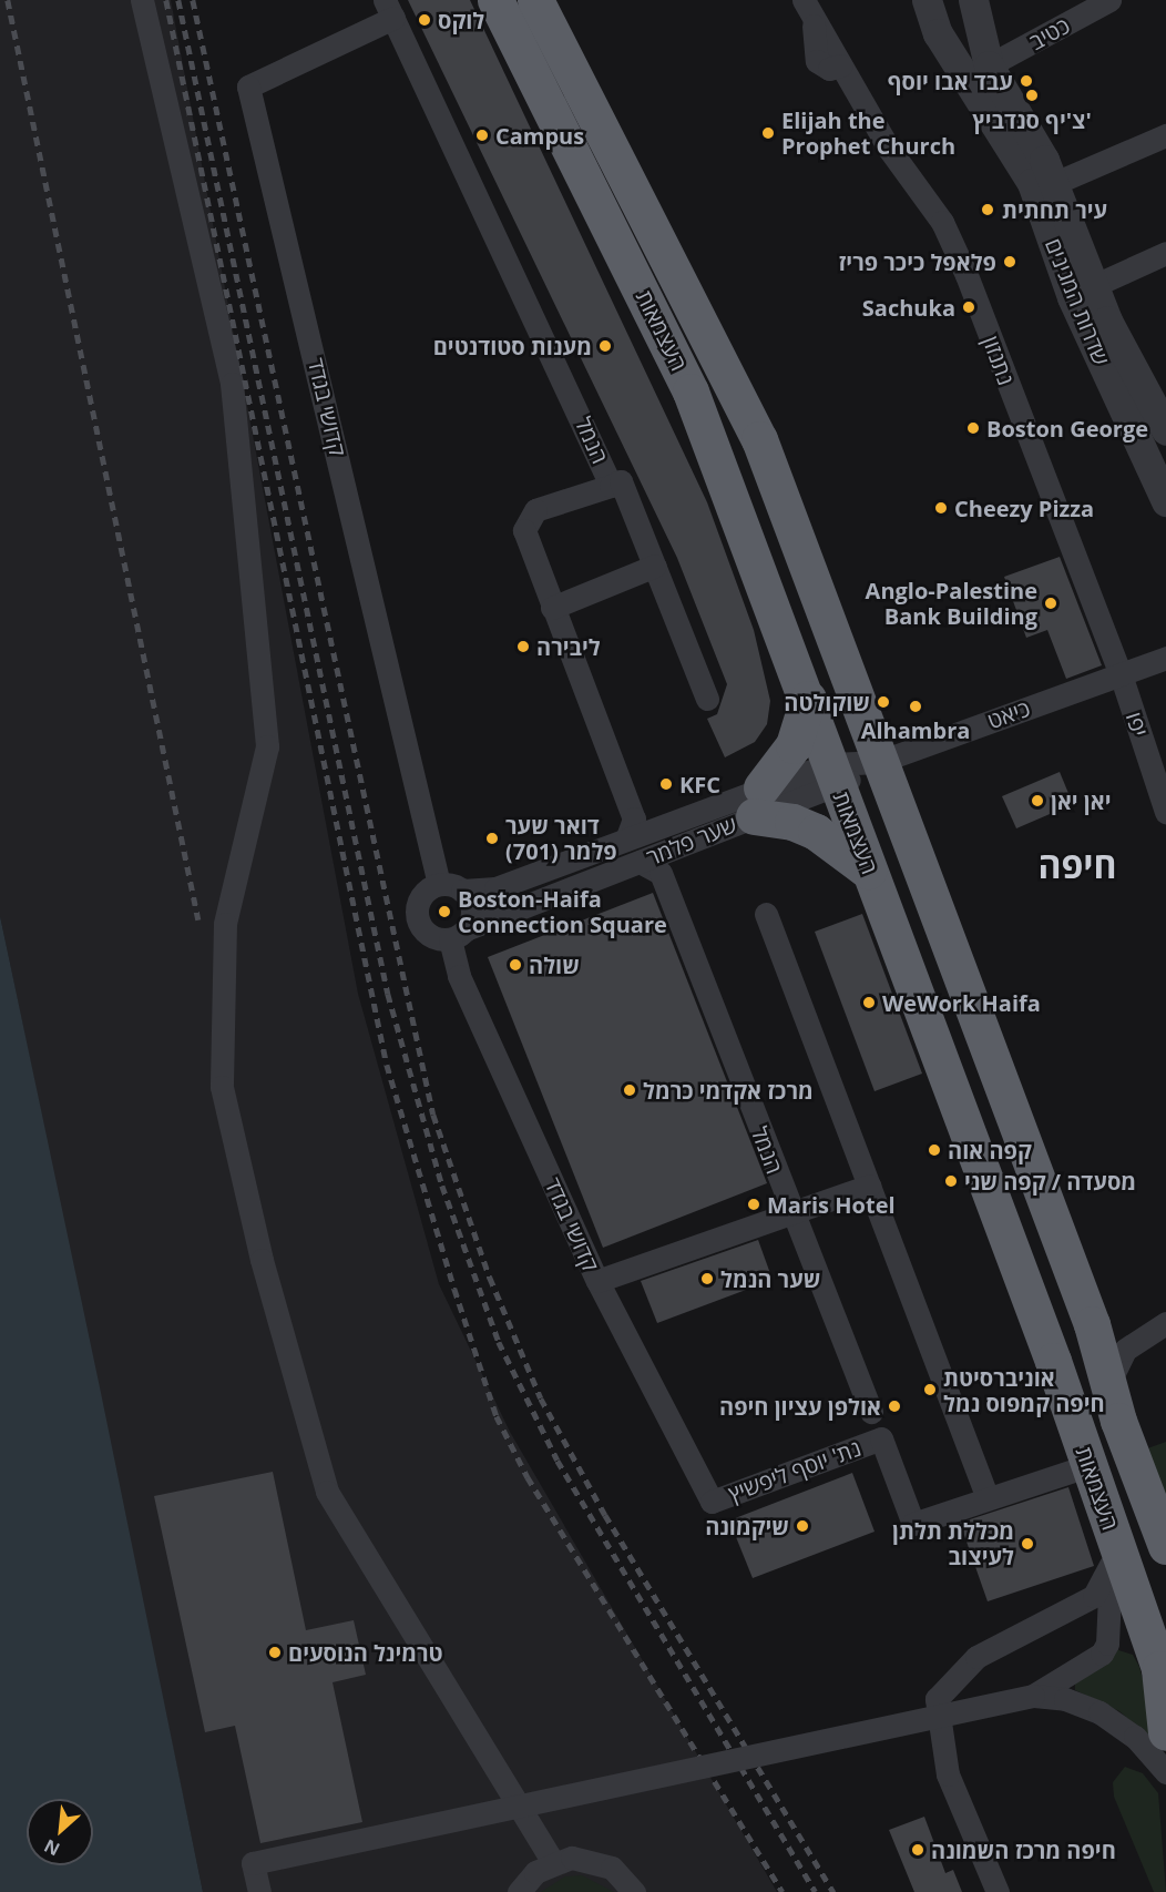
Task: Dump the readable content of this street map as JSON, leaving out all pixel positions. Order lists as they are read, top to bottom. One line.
{"streets":{"highway":["העצמאות"],"street":["כטיב","שדרות המגינים","נתנזון","קדושי בגדד","הנמל","כיאט","יפו","שער פלמר","נת' יוסף ליפשיץ"]},"crossings":[["כטיב","שדרות המגינים"],["העצמאות","כיאט"],["העצמאות","שער פלמר"],["העצמאות","נת' יוסף ליפשיץ"],["נתנזון","כיאט"],["נתנזון","יפו"],["קדושי בגדד","הנמל"],["קדושי בגדד","שער פלמר"],["קדושי בגדד","נת' יוסף ליפשיץ"],["הנמל","שער פלמר"],["כיאט","יפו"],["כיאט","שער פלמר"]],"districts":["חיפה"],"places":["לוקס","עבד אבו יוסף","צ'יף סנדביץ'","Elijah the Prophet Church","Campus","עיר תחתית","פלאפל כיכר פריז","Sachuka","מענות סטודנטים","Boston George","Cheezy Pizza","Anglo-Palestine Bank Building","ליבירה","שוקולטה","Alhambra","KFC","יאן יאן","דואר שער פלמר (701)","Boston-Haifa Connection Square","שולה","WeWork Haifa","מרכז אקדמי כרמל","קפה אוה","מסעדה / קפה שני","Maris Hotel","שער הנמל","אוניברסיטת חיפה קמפוס נמל","אולפן עציון חיפה","שיקמונה","מכללת תלתן לעיצוב","טרמינל הנוסעים","חיפה מרכז השמונה"],"north":"bottom left"}
